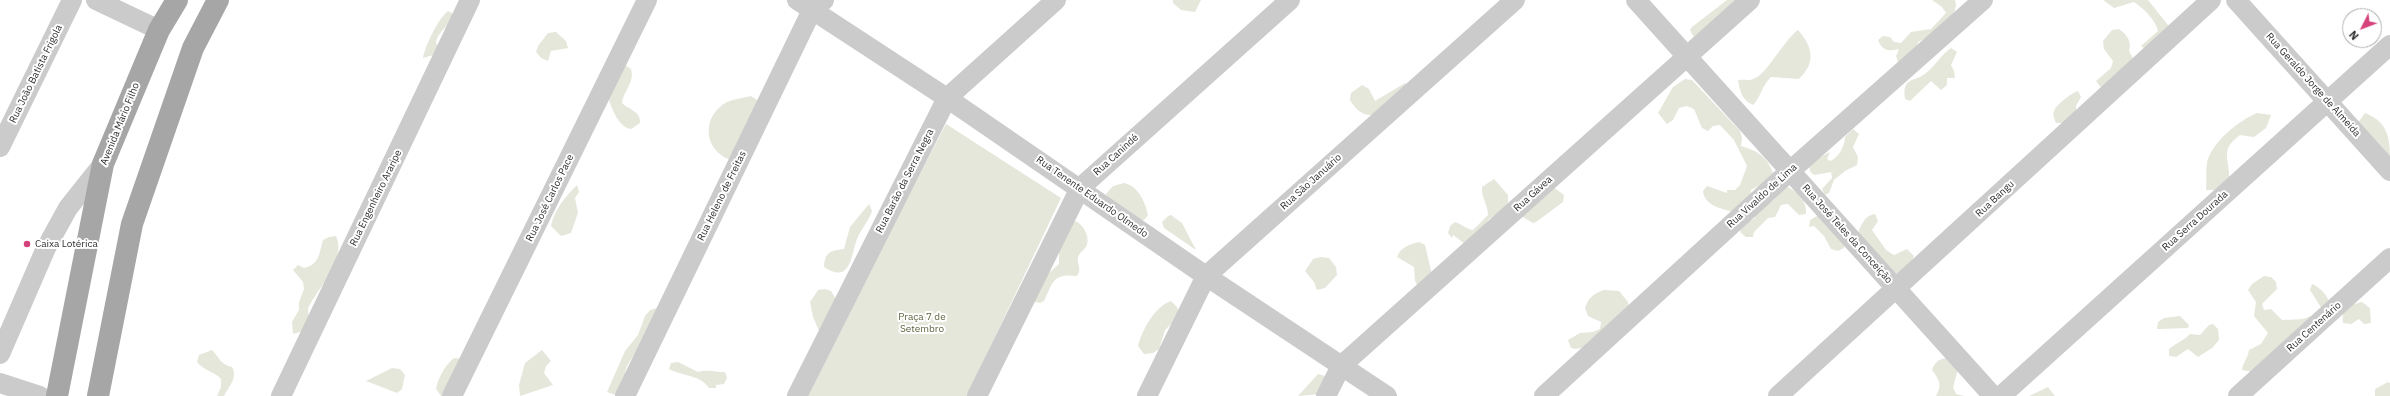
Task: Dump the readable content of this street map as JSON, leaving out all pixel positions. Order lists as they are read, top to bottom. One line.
{"streets":{"main road":["Avenida Mário Filho"],"street":["Rua João Batista Frigola","Rua Geraldo Jorge de Almeida","Rua Canindé","Rua Barão da Serra Negra","Rua São Januário","Rua Gávea","Rua Heleno de Freitas","Rua Vivaldo de Lima","Rua Tenente Eduardo Olmedo","Rua Engenheiro Araripe","Rua José Carlos Pace","Rua Bangu","Rua Serra Dourada","Rua José Teles da Conceição","Rua Centenário"]},"crossings":[["Rua Geraldo Jorge de Almeida","Rua Serra Dourada"],["Rua Canindé","Rua Tenente Eduardo Olmedo"],["Rua Barão da Serra Negra","Rua Tenente Eduardo Olmedo"],["Rua São Januário","Rua Tenente Eduardo Olmedo"],["Rua Gávea","Rua Tenente Eduardo Olmedo"],["Rua Gávea","Rua José Teles da Conceição"],["Rua Heleno de Freitas","Rua Tenente Eduardo Olmedo"],["Rua Vivaldo de Lima","Rua José Teles da Conceição"],["Rua Bangu","Rua José Teles da Conceição"]],"parks":["Praça 7 de Setembro"],"places":["Caixa Lotérica"],"north":"bottom left"}
